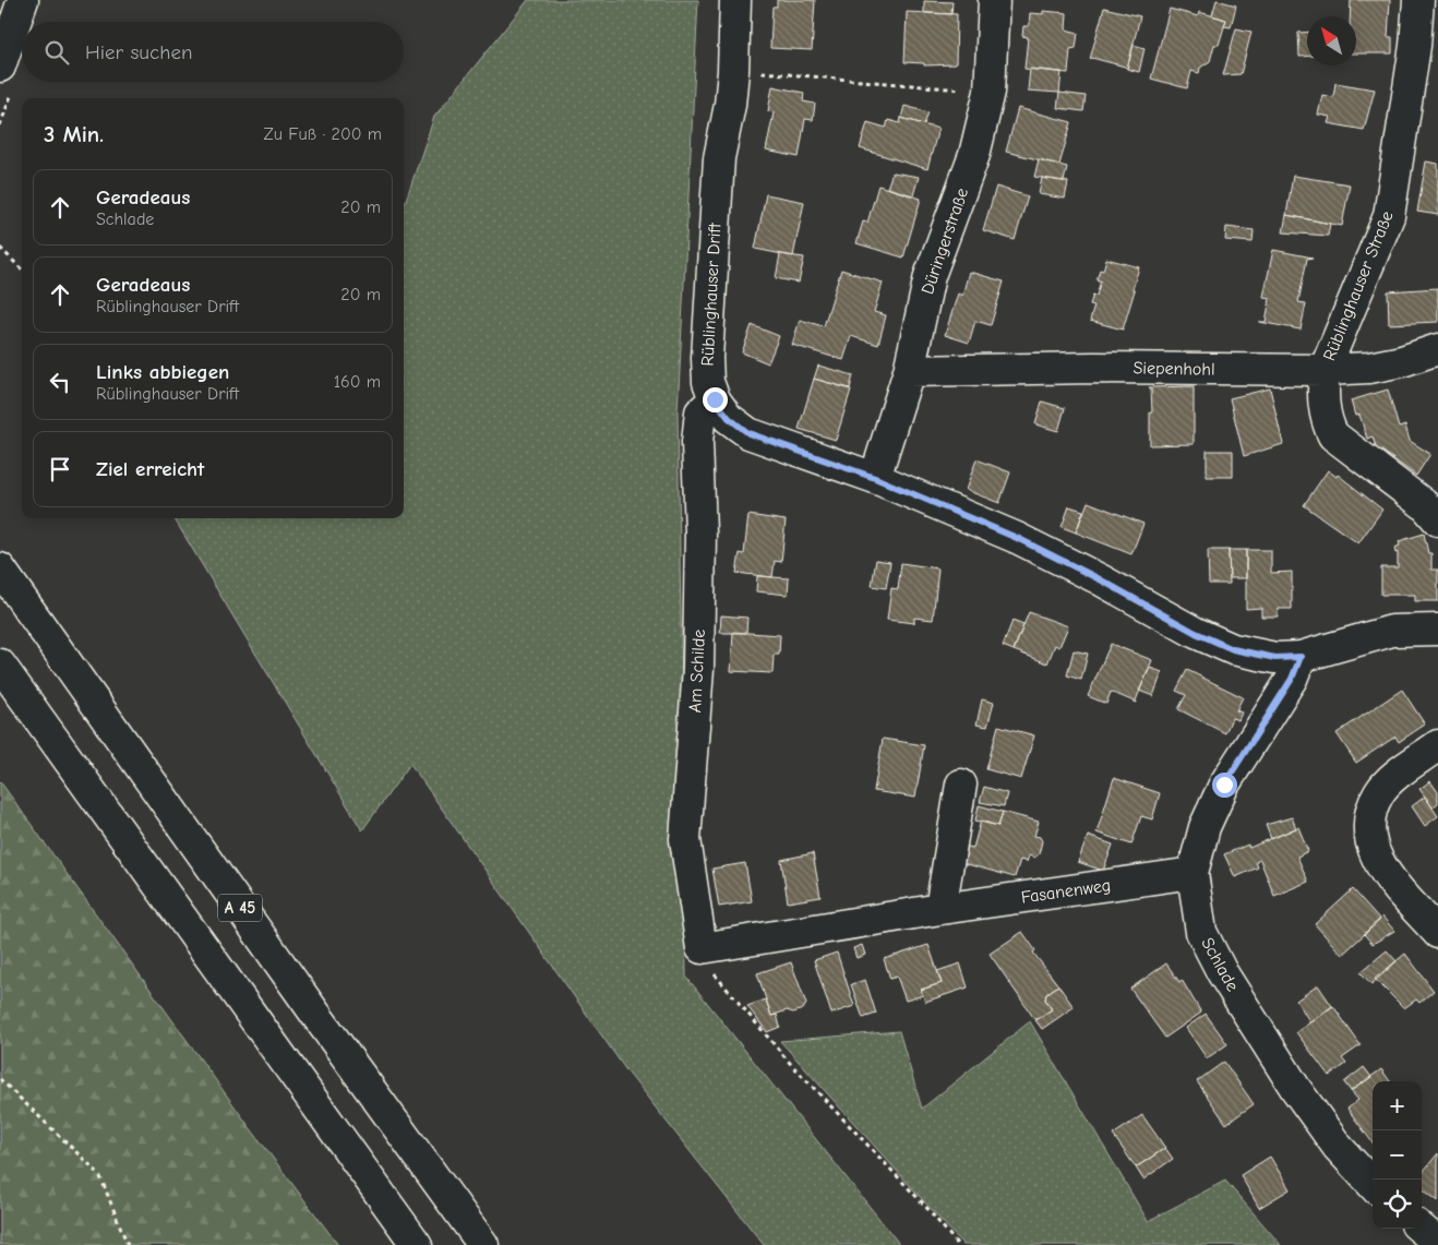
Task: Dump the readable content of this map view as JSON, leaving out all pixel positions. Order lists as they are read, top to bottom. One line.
{"streets":{"main road":["Düringerstraße","Rüblinghauser Straße","Rüblinghauser Drift","Siepenhohl","Am Schilde","Fasanenweg","A 45","Schlade"]},"crossings":[["Düringerstraße","Rüblinghauser Drift"],["Düringerstraße","Siepenhohl"],["Rüblinghauser Straße","Siepenhohl"],["Rüblinghauser Drift","Am Schilde"],["Rüblinghauser Drift","Schlade"],["Am Schilde","Fasanenweg"],["Fasanenweg","Schlade"]],"north":"top left","page":{"search":"Hier suchen","heading":["3 Min.","Zu Fuß · 200 m"],"list":[["Geradeaus","Schlade","20 m"],["Geradeaus","Rüblinghauser Drift","20 m"],["Links abbiegen","Rüblinghauser Drift","160 m"],"Ziel erreicht"],"map_buttons":["+","−"]}}
